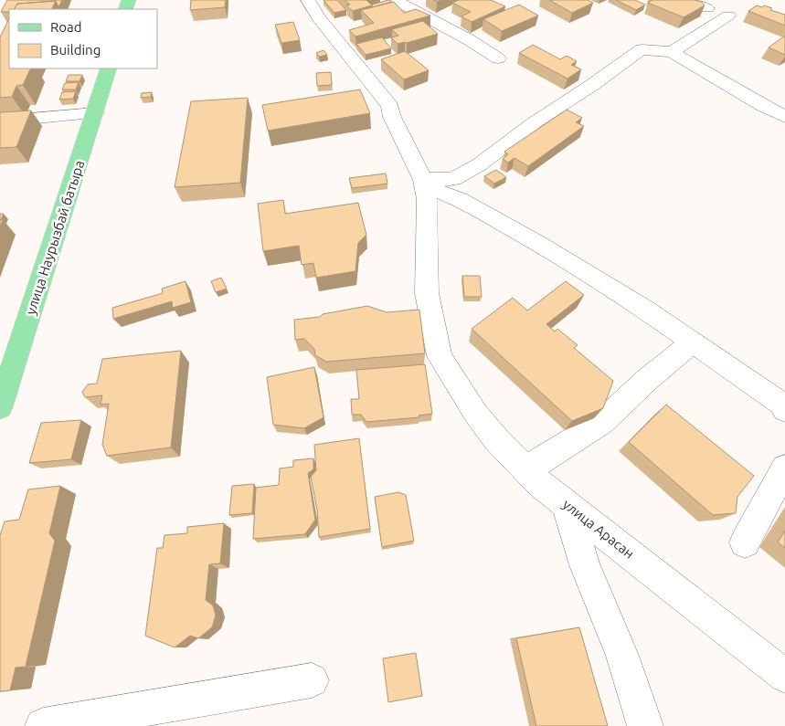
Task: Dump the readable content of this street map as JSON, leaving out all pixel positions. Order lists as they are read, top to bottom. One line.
{"streets":{"main road":["улица Наурызбай батыра"],"street":["улица Арасан"]},"legend":["Road","Building"]}
